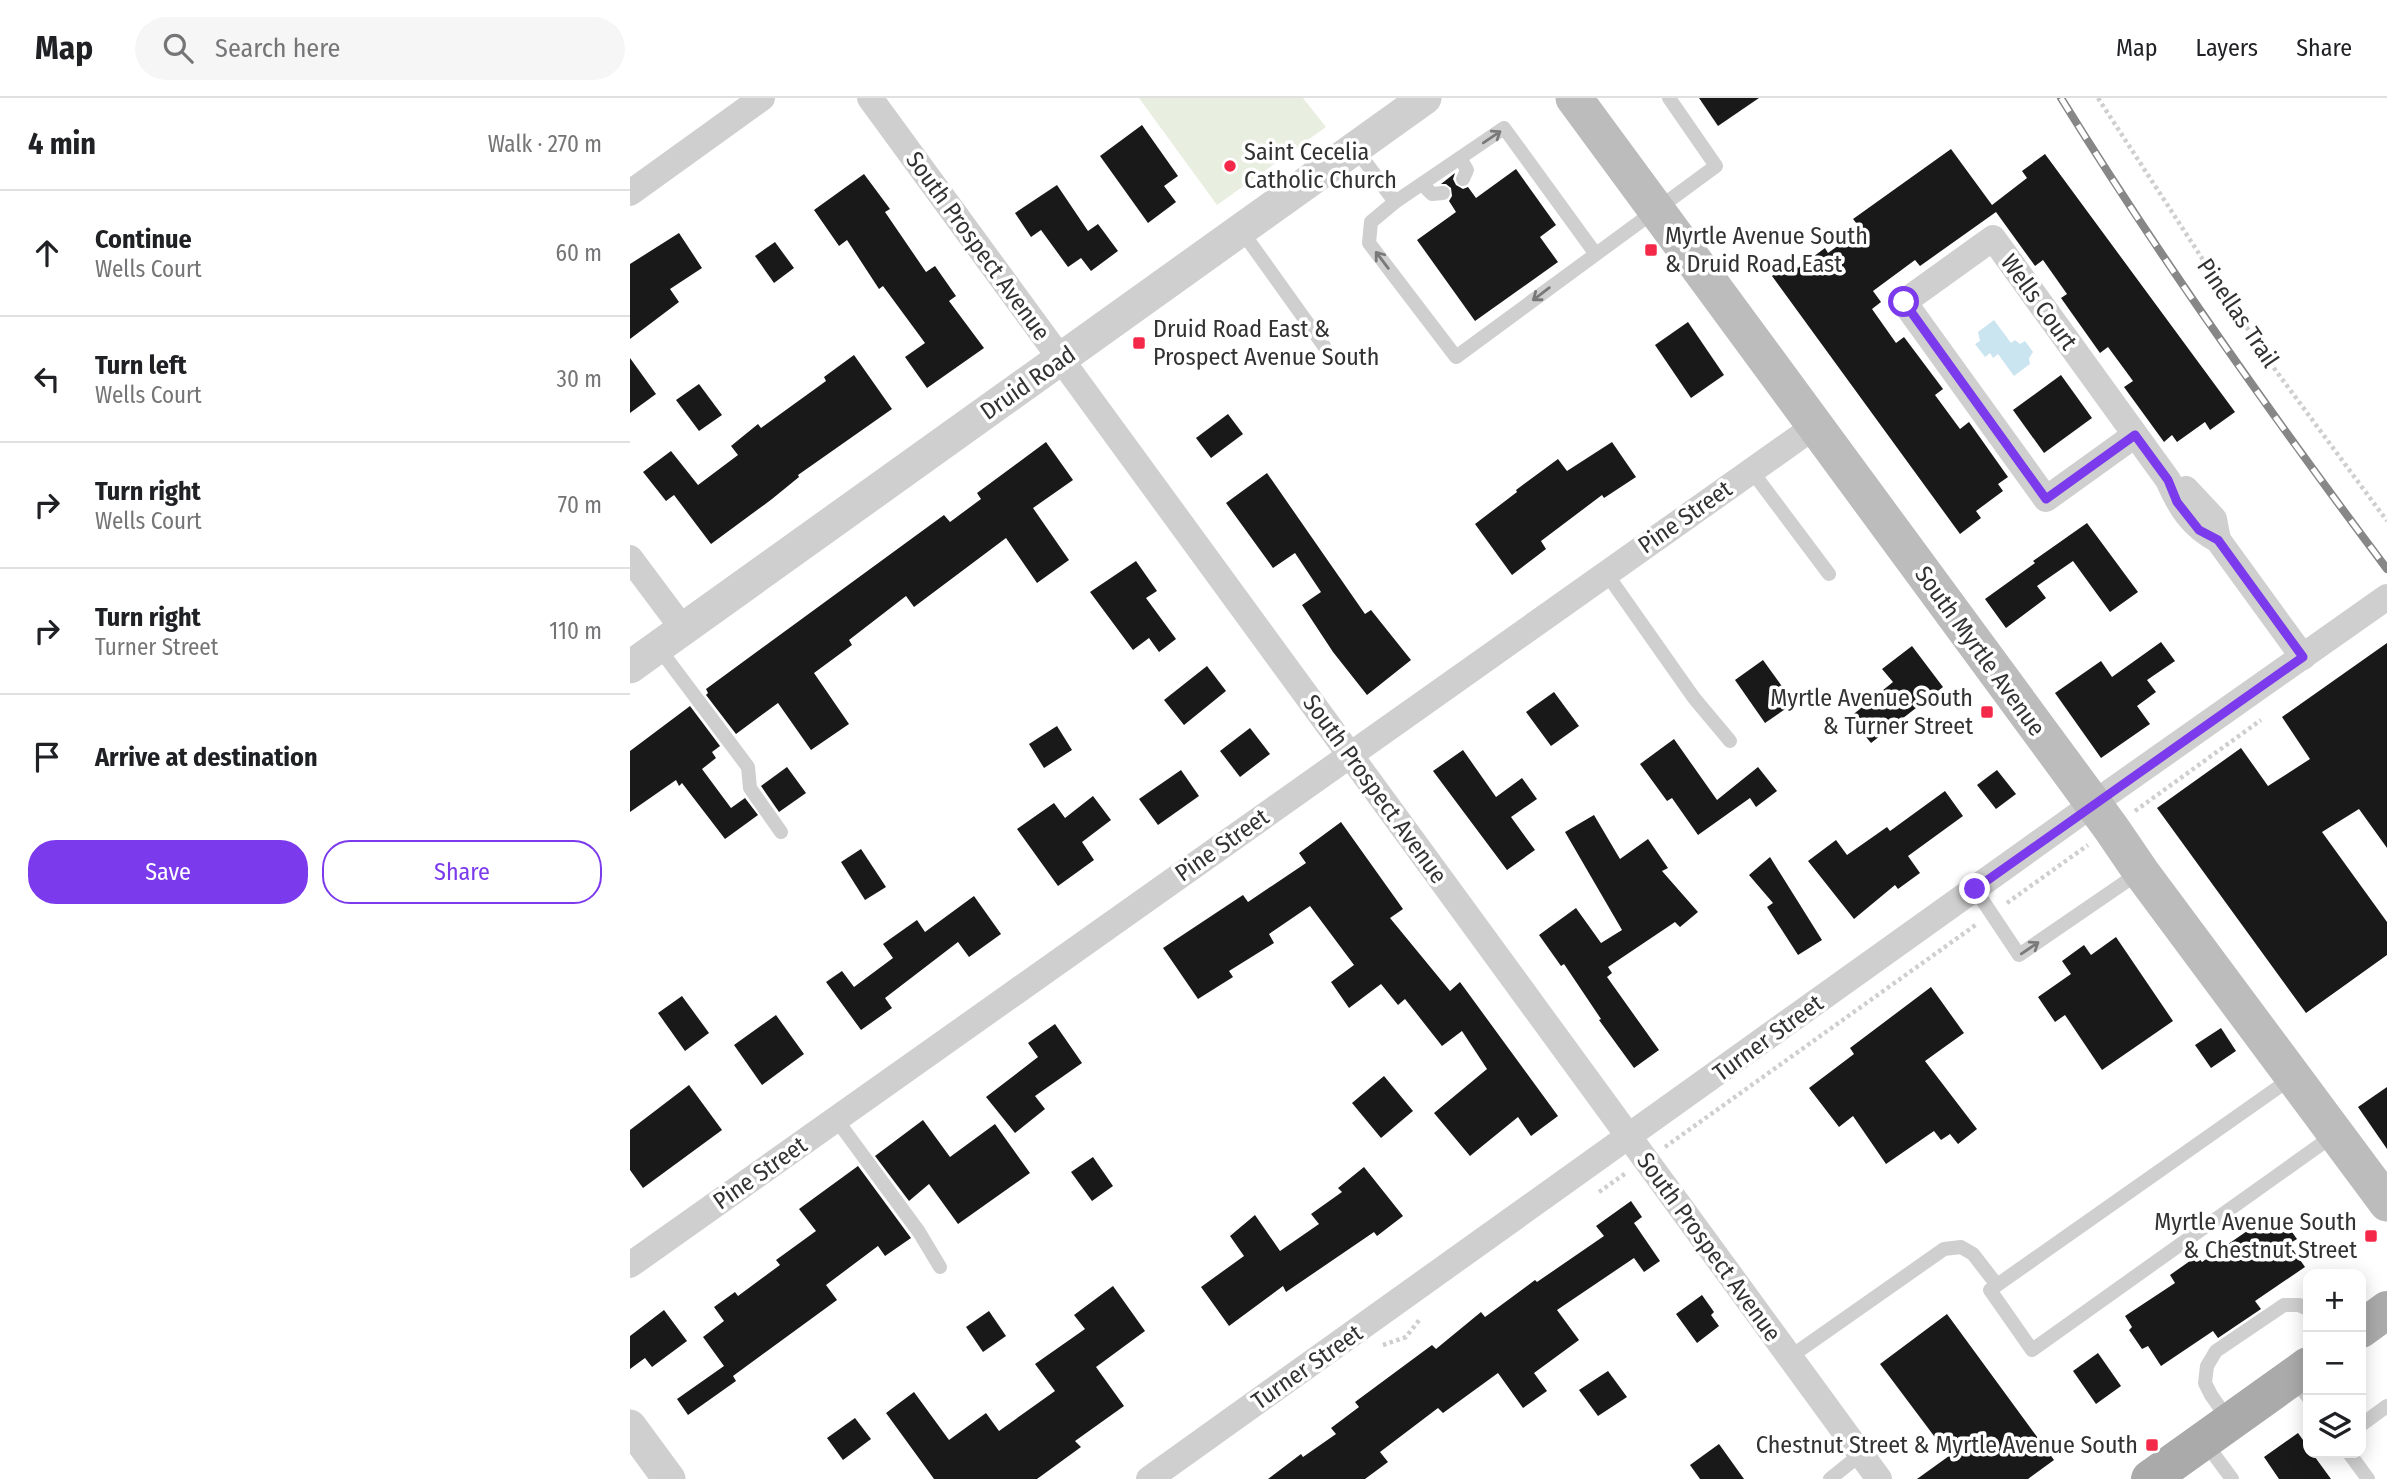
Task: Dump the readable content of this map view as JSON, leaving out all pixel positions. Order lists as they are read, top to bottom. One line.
{"streets":{"main road":["South Myrtle Avenue"],"street":["South Prospect Avenue","Wells Court","Druid Road","Pine Street","Turner Street"],"path":["Pinellas Trail"]},"crossings":[["South Prospect Avenue","Druid Road"],["South Prospect Avenue","Pine Street"],["South Prospect Avenue","Turner Street"],["Wells Court","Turner Street"],["Pine Street","South Myrtle Avenue"],["South Myrtle Avenue","Turner Street"]],"places":{"other":["Saint Cecelia Catholic Church"],"transit":["Myrtle Avenue South & Druid Road East","Druid Road East & Prospect Avenue South","Myrtle Avenue South & Turner Street","Myrtle Avenue South & Chestnut Street","Chestnut Street & Myrtle Avenue South"]},"page":{"header":"Map","search":"Search here","nav":["Map","Layers","Share"],"heading":["4 min","Walk · 270 m"],"list":[["Continue","Wells Court","60 m"],["Turn left","Wells Court","30 m"],["Turn right","Wells Court","70 m"],["Turn right","Turner Street","110 m"],"Arrive at destination"],"buttons":["Save","Share"],"map_buttons":["+","−"]}}
